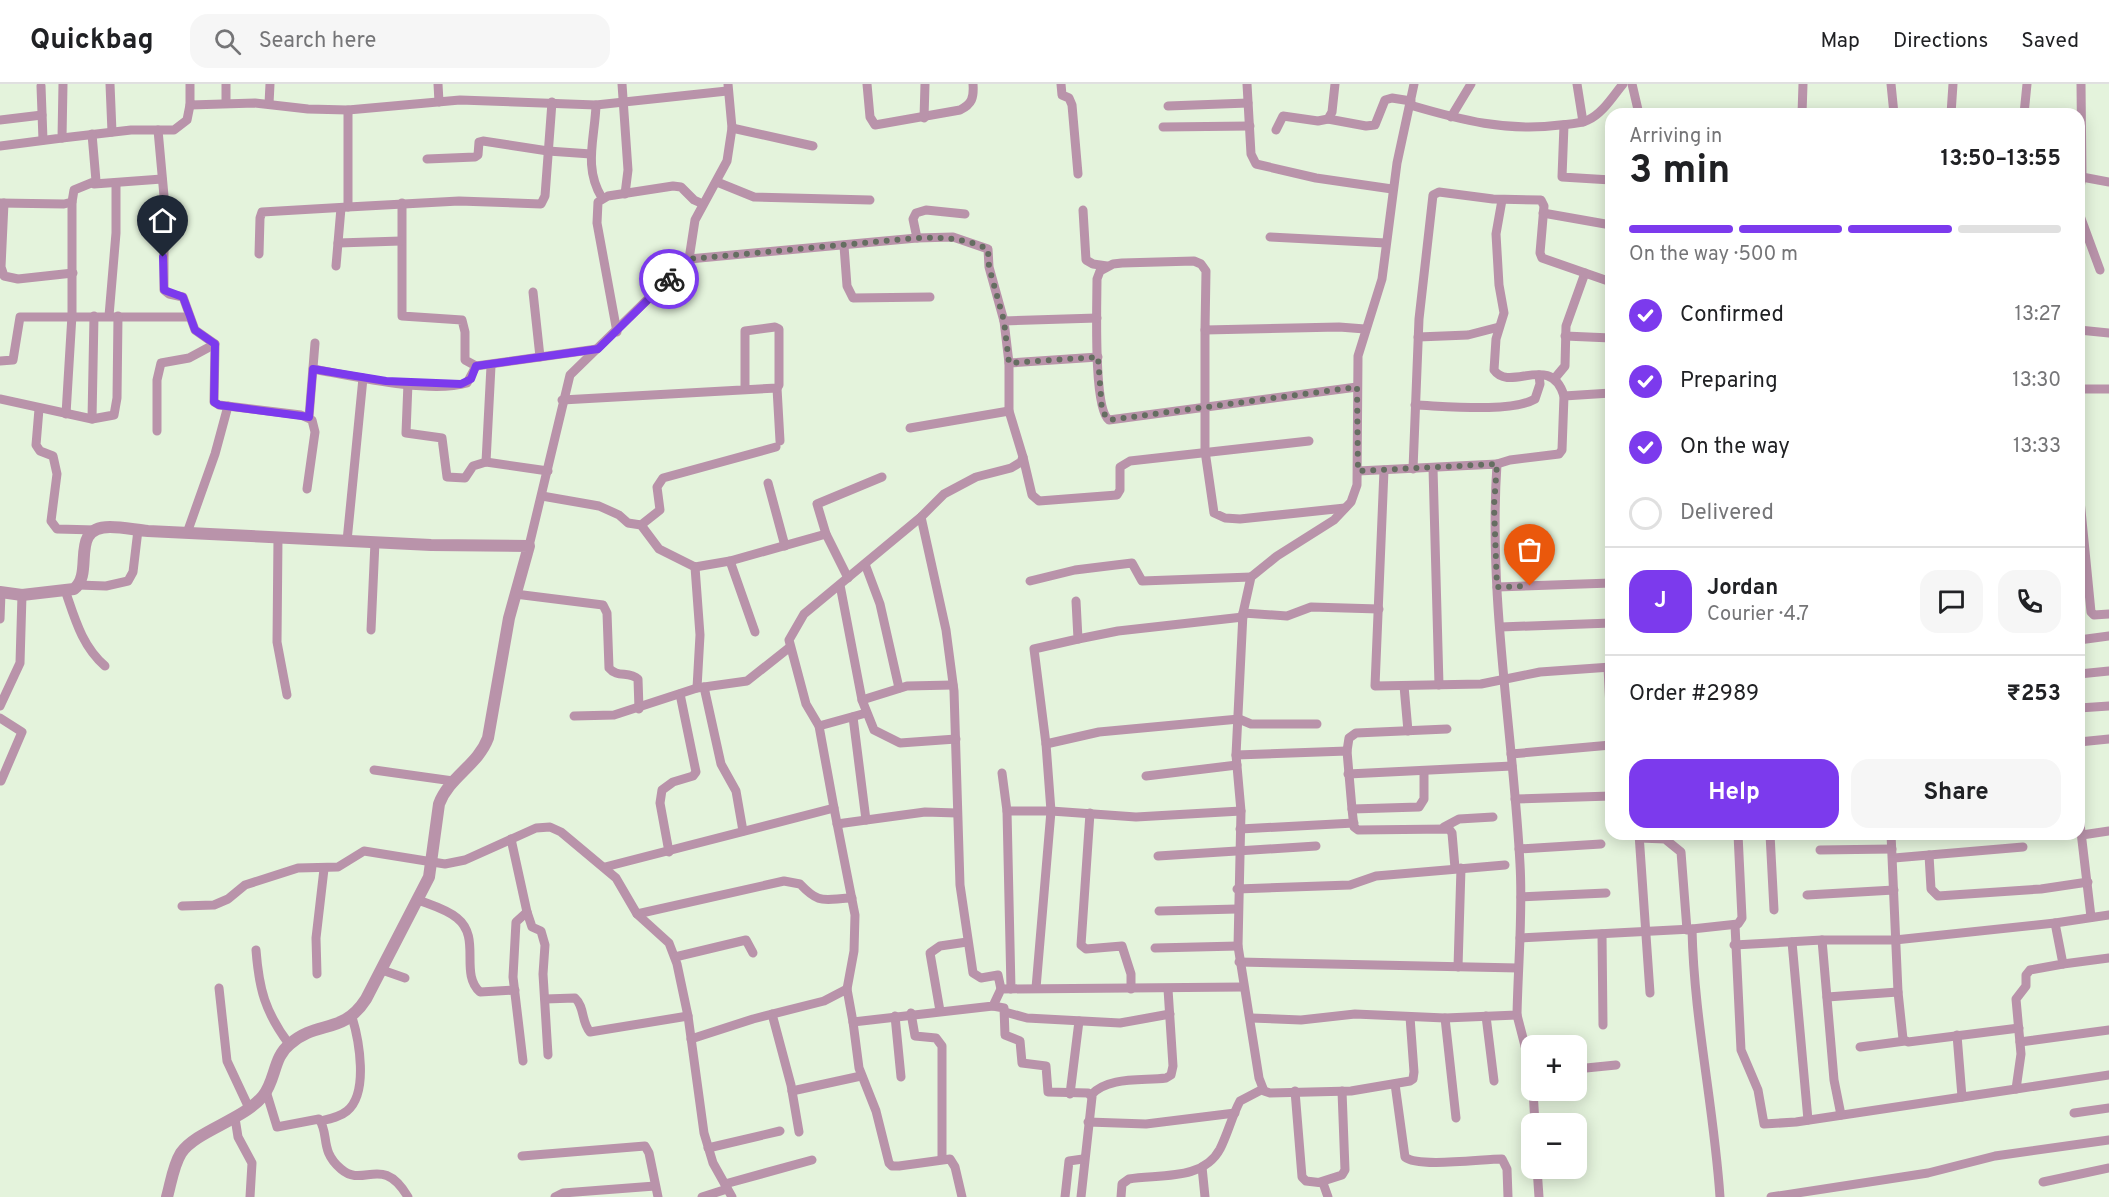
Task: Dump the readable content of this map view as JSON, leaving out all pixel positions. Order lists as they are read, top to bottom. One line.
{"page":{"header":"Quickbag","search":"Search here","nav":["Map","Directions","Saved"],"heading":["3 min","Arriving in","13:50–13:55"],"panel":["Jordan","Courier · 4.7","Order #2989","₹253"],"bar":"On the way · 500 m","list":[["Confirmed","13:27"],["Preparing","13:30"],["On the way","13:33"],"Delivered"],"round":"J","buttons":["Help","Share"],"map_buttons":["+","−"]}}
